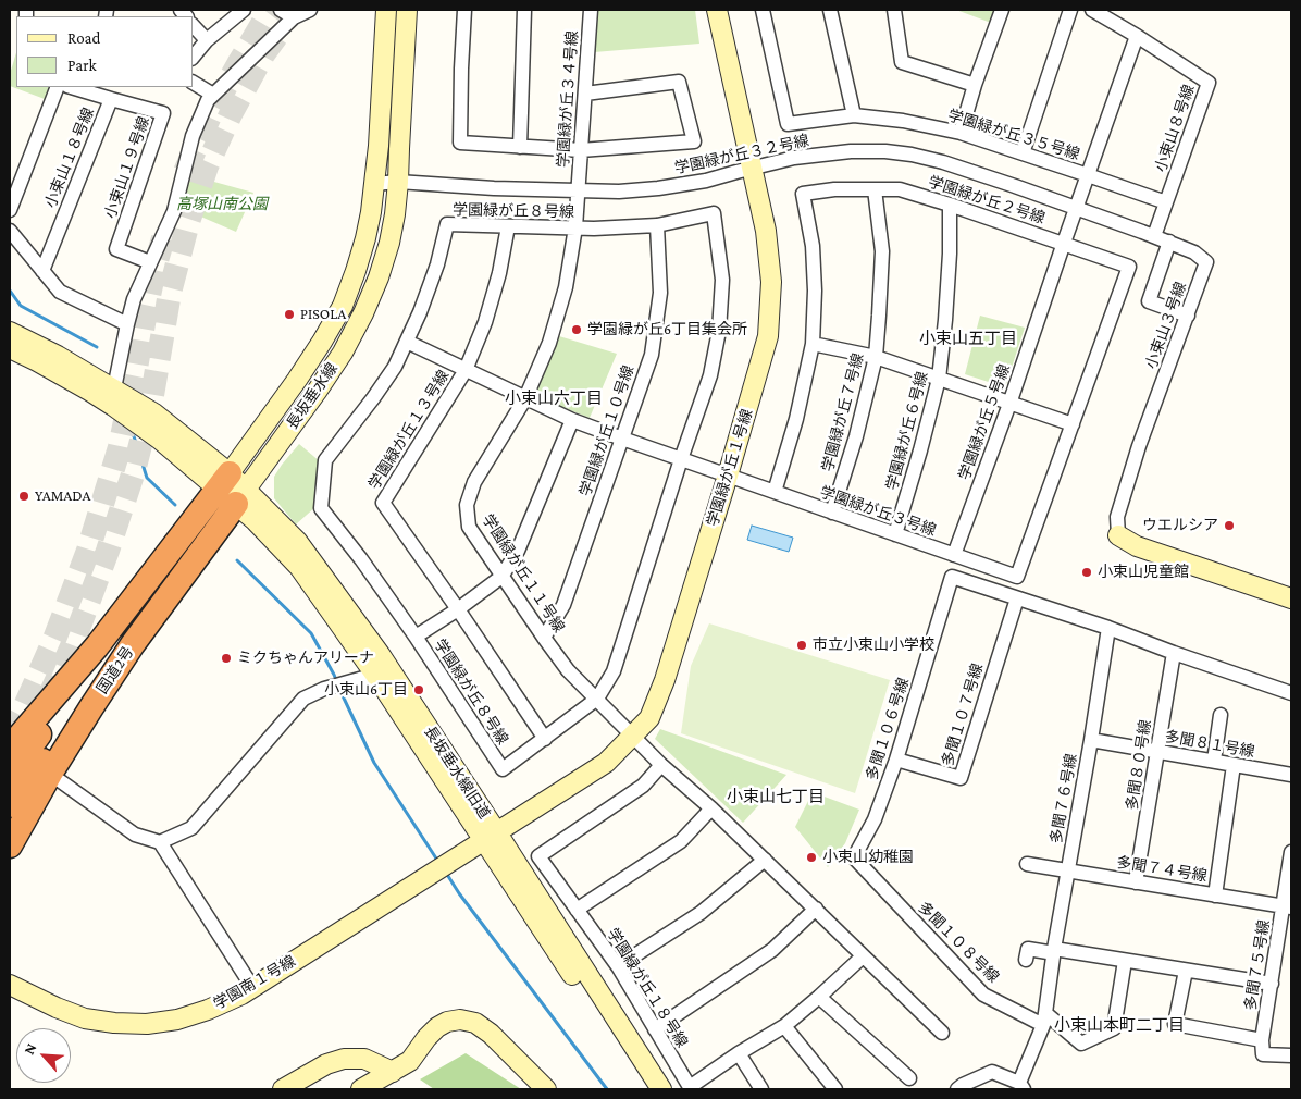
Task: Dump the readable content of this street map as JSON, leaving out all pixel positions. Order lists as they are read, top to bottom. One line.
{"streets":{"highway":["国道2号"],"street":["学園緑が丘３４号線","小束山８号線","学園緑が丘３５号線","学園緑が丘３２号線","小束山１８号線","小束山１９号線","学園緑が丘２号線","学園緑が丘８号線","小束山３号線","長坂垂水線","学園緑が丘７号線","学園緑が丘５号線","学園緑が丘１３号線","学園緑が丘１０号線","学園緑が丘６号線","学園緑が丘１号線","学園緑が丘３号線","学園緑が丘１１号線","多聞１０７号線","多聞１０６号線","多聞８１号線","多聞８０号線","長坂垂水線旧道","多聞７６号線","多聞７４号線","多聞１０８号線","多聞７５号線","学園南１号線","学園緑が丘１８号線"]},"crossings":[["学園緑が丘３４号線","学園緑が丘３２号線"],["学園緑が丘３４号線","学園緑が丘１１号線"],["小束山８号線","学園緑が丘３５号線"],["小束山８号線","小束山３号線"],["小束山８号線","学園緑が丘５号線"],["学園緑が丘３５号線","学園緑が丘５号線"],["学園緑が丘３２号線","小束山３号線"],["学園緑が丘３２号線","長坂垂水線"],["学園緑が丘３２号線","学園緑が丘５号線"],["学園緑が丘３２号線","学園緑が丘１号線"],["学園緑が丘３２号線","学園緑が丘１１号線"],["小束山１８号線","小束山１９号線"],["学園緑が丘２号線","学園緑が丘７号線"],["学園緑が丘２号線","学園緑が丘５号線"],["学園緑が丘２号線","学園緑が丘６号線"],["学園緑が丘２号線","学園緑が丘３号線"],["学園緑が丘８号線","学園緑が丘１３号線"],["学園緑が丘８号線","学園緑が丘１０号線"],["学園緑が丘８号線","学園緑が丘３号線"],["学園緑が丘８号線","学園緑が丘１１号線"],["小束山３号線","学園緑が丘５号線"],["長坂垂水線","国道2号"],["長坂垂水線","長坂垂水線旧道"],["学園緑が丘７号線","学園緑が丘３号線"],["学園緑が丘５号線","学園緑が丘３号線"],["学園緑が丘１３号線","学園緑が丘３号線"],["学園緑が丘１０号線","学園緑が丘３号線"],["学園緑が丘１０号線","学園緑が丘１１号線"],["学園緑が丘６号線","学園緑が丘３号線"],["学園緑が丘１号線","学園緑が丘３号線"],["学園緑が丘１号線","学園緑が丘１１号線"],["学園緑が丘１号線","長坂垂水線旧道"],["学園緑が丘１号線","学園南１号線"],["学園緑が丘３号線","学園緑が丘１１号線"],["学園緑が丘１１号線","学園緑が丘１８号線"],["国道2号","長坂垂水線旧道"],["多聞１０７号線","多聞１０６号線"],["多聞１０６号線","多聞７６号線"],["多聞１０６号線","多聞１０８号線"],["多聞８１号線","多聞８０号線"],["多聞８１号線","多聞７６号線"],["多聞８０号線","多聞７４号線"],["多聞７６号線","多聞７４号線"],["多聞７６号線","多聞１０８号線"],["多聞７４号線","多聞７５号線"]],"districts":["小束山五丁目","小束山六丁目","小束山七丁目","小束山本町二丁目"],"parks":["高塚山南公園"],"places":["PISOLA","学園緑が丘6丁目集会所","YAMADA","ウエルシア","小束山児童館","市立小束山小学校","ミクちゃんアリーナ","小束山6丁目","小束山幼稚園"],"legend":["Road","Park"],"north":"top left"}
